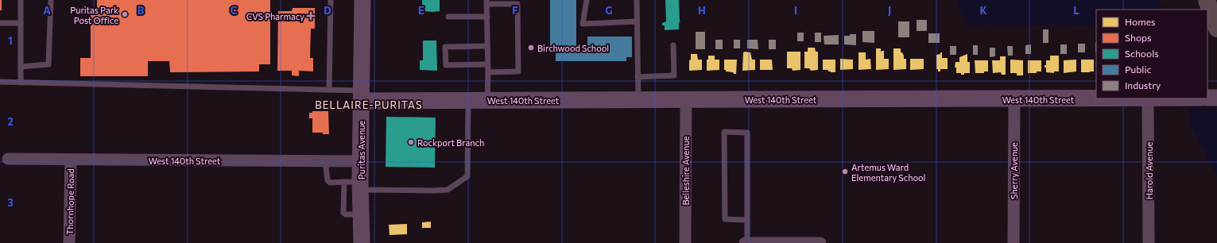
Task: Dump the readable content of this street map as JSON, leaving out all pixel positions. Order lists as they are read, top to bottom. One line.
{"streets":{"street":["West 140th Street","Puritas Avenue","Belleshire Avenue","Sherry Avenue","Harold Avenue","Thornhope Road"]},"crossings":[["West 140th Street","Puritas Avenue"],["West 140th Street","Belleshire Avenue"],["West 140th Street","Sherry Avenue"],["West 140th Street","Harold Avenue"],["West 140th Street","Thornhope Road"]],"districts":["BELLAIRE-PURITAS"],"places":{"other":["Puritas Park Post Office","Birchwood School","Rockport Branch","Artemus Ward Elementary School"],"health":["CVS Pharmacy"]},"legend":["Homes","Shops","Schools","Public","Industry"],"grid":{"columns":["A","B","C","D","E","F","G","H","I","J","K","L"],"rows":["1","2","3"]}}
